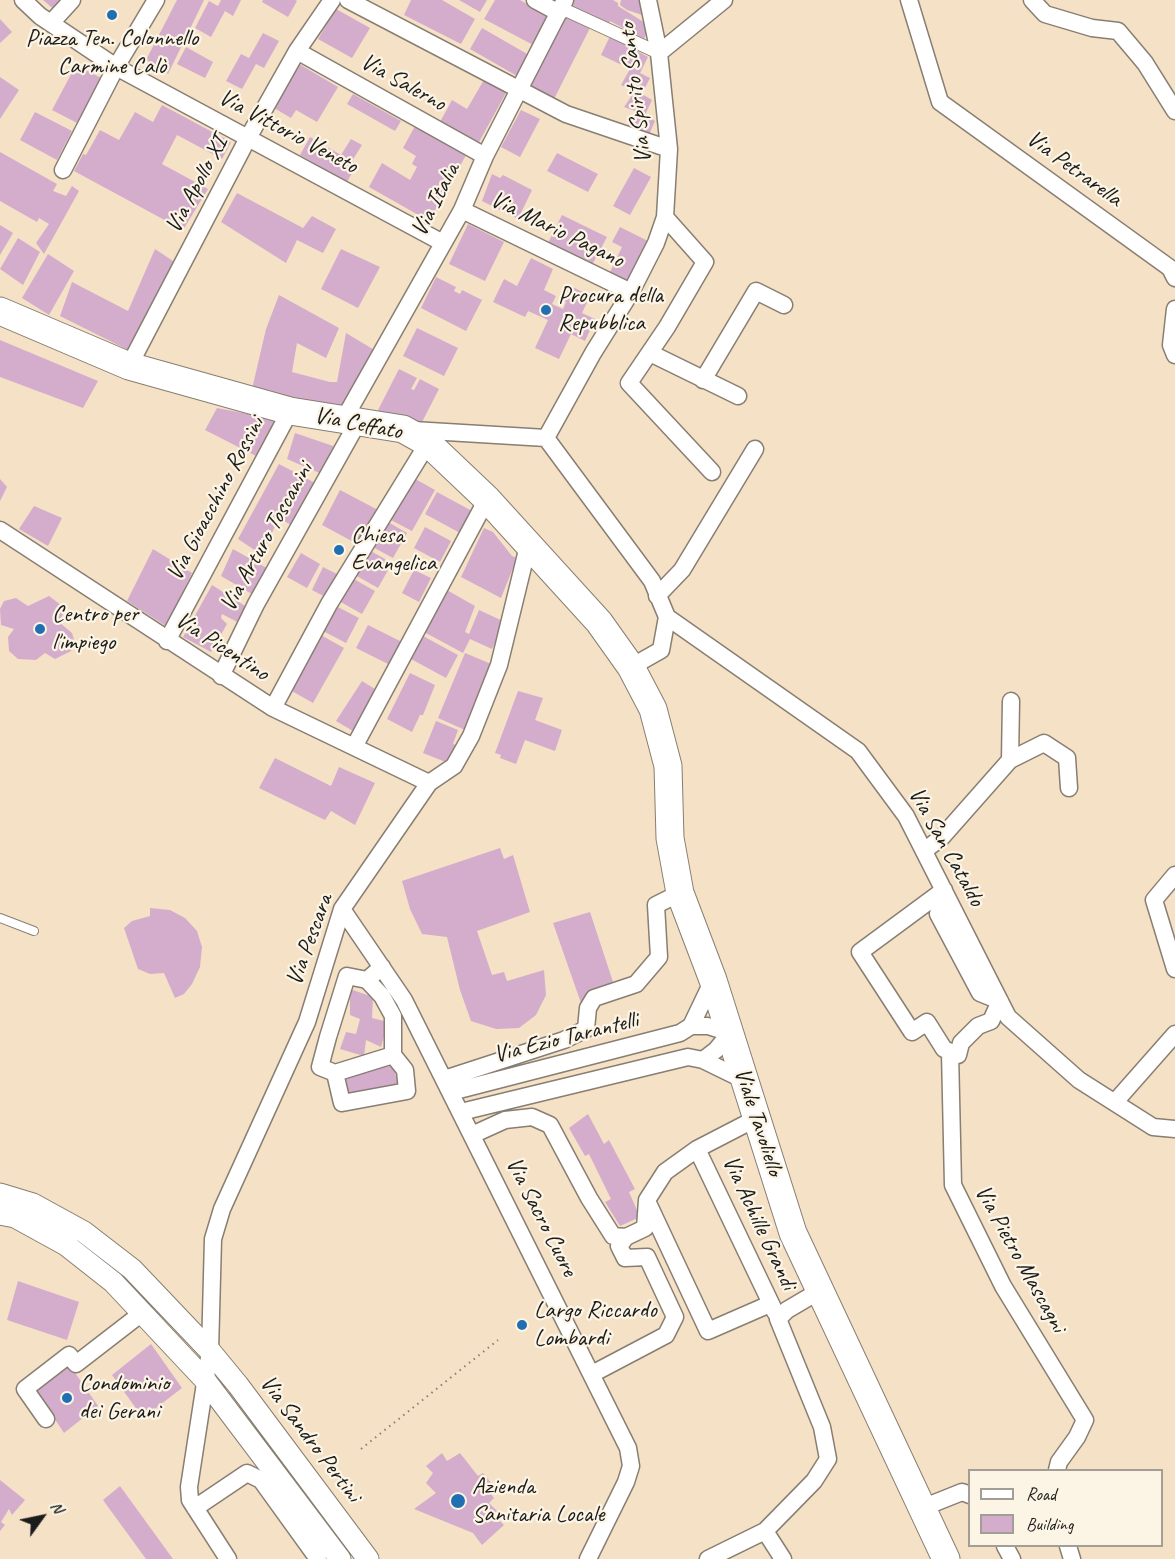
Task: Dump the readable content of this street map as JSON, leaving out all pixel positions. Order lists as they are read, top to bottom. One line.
{"streets":{"main road":["Via Ceffato","Viale Tavoliello"],"street":["Via Salerno","Via Spirito Santo","Via Vittorio Veneto","Via Petrarella","Via Apollo XI","Via Italia","Via Mario Pagano","Via Gioacchino Rossini","Via Arturo Toscanini","Via Picentino","Via San Cataldo","Via Pescara","Via Ezio Tarantelli","Via Sacro Cuore","Via Achille Grandi","Via Pietro Mascagni","Via Sandro Pertini"]},"crossings":[["Via Salerno","Via Apollo XI"],["Via Salerno","Via Italia"],["Via Spirito Santo","Via Mario Pagano"],["Via Vittorio Veneto","Via Apollo XI"],["Via Vittorio Veneto","Via Italia"],["Via Apollo XI","Via Ceffato"],["Via Italia","Via Mario Pagano"],["Via Italia","Via Ceffato"],["Via Italia","Via Arturo Toscanini"],["Via Ceffato","Via Gioacchino Rossini"],["Via Ceffato","Via Arturo Toscanini"],["Via Ceffato","Via Pescara"],["Via Ceffato","Viale Tavoliello"],["Via Gioacchino Rossini","Via Picentino"],["Via Arturo Toscanini","Via Picentino"],["Via Picentino","Via Pescara"],["Via Pescara","Via Sacro Cuore"],["Via Pescara","Via Sandro Pertini"],["Via Ezio Tarantelli","Viale Tavoliello"],["Via Ezio Tarantelli","Via Sacro Cuore"]],"places":["Piazza Ten. Colonnello Carmine Calò","Procura della Repubblica","Chiesa Evangelica","Centro per l'impiego","Largo Riccardo Lombardi","Condominio dei Gerani","Azienda Sanitaria Locale"],"legend":["Road","Building"],"north":"top right"}
